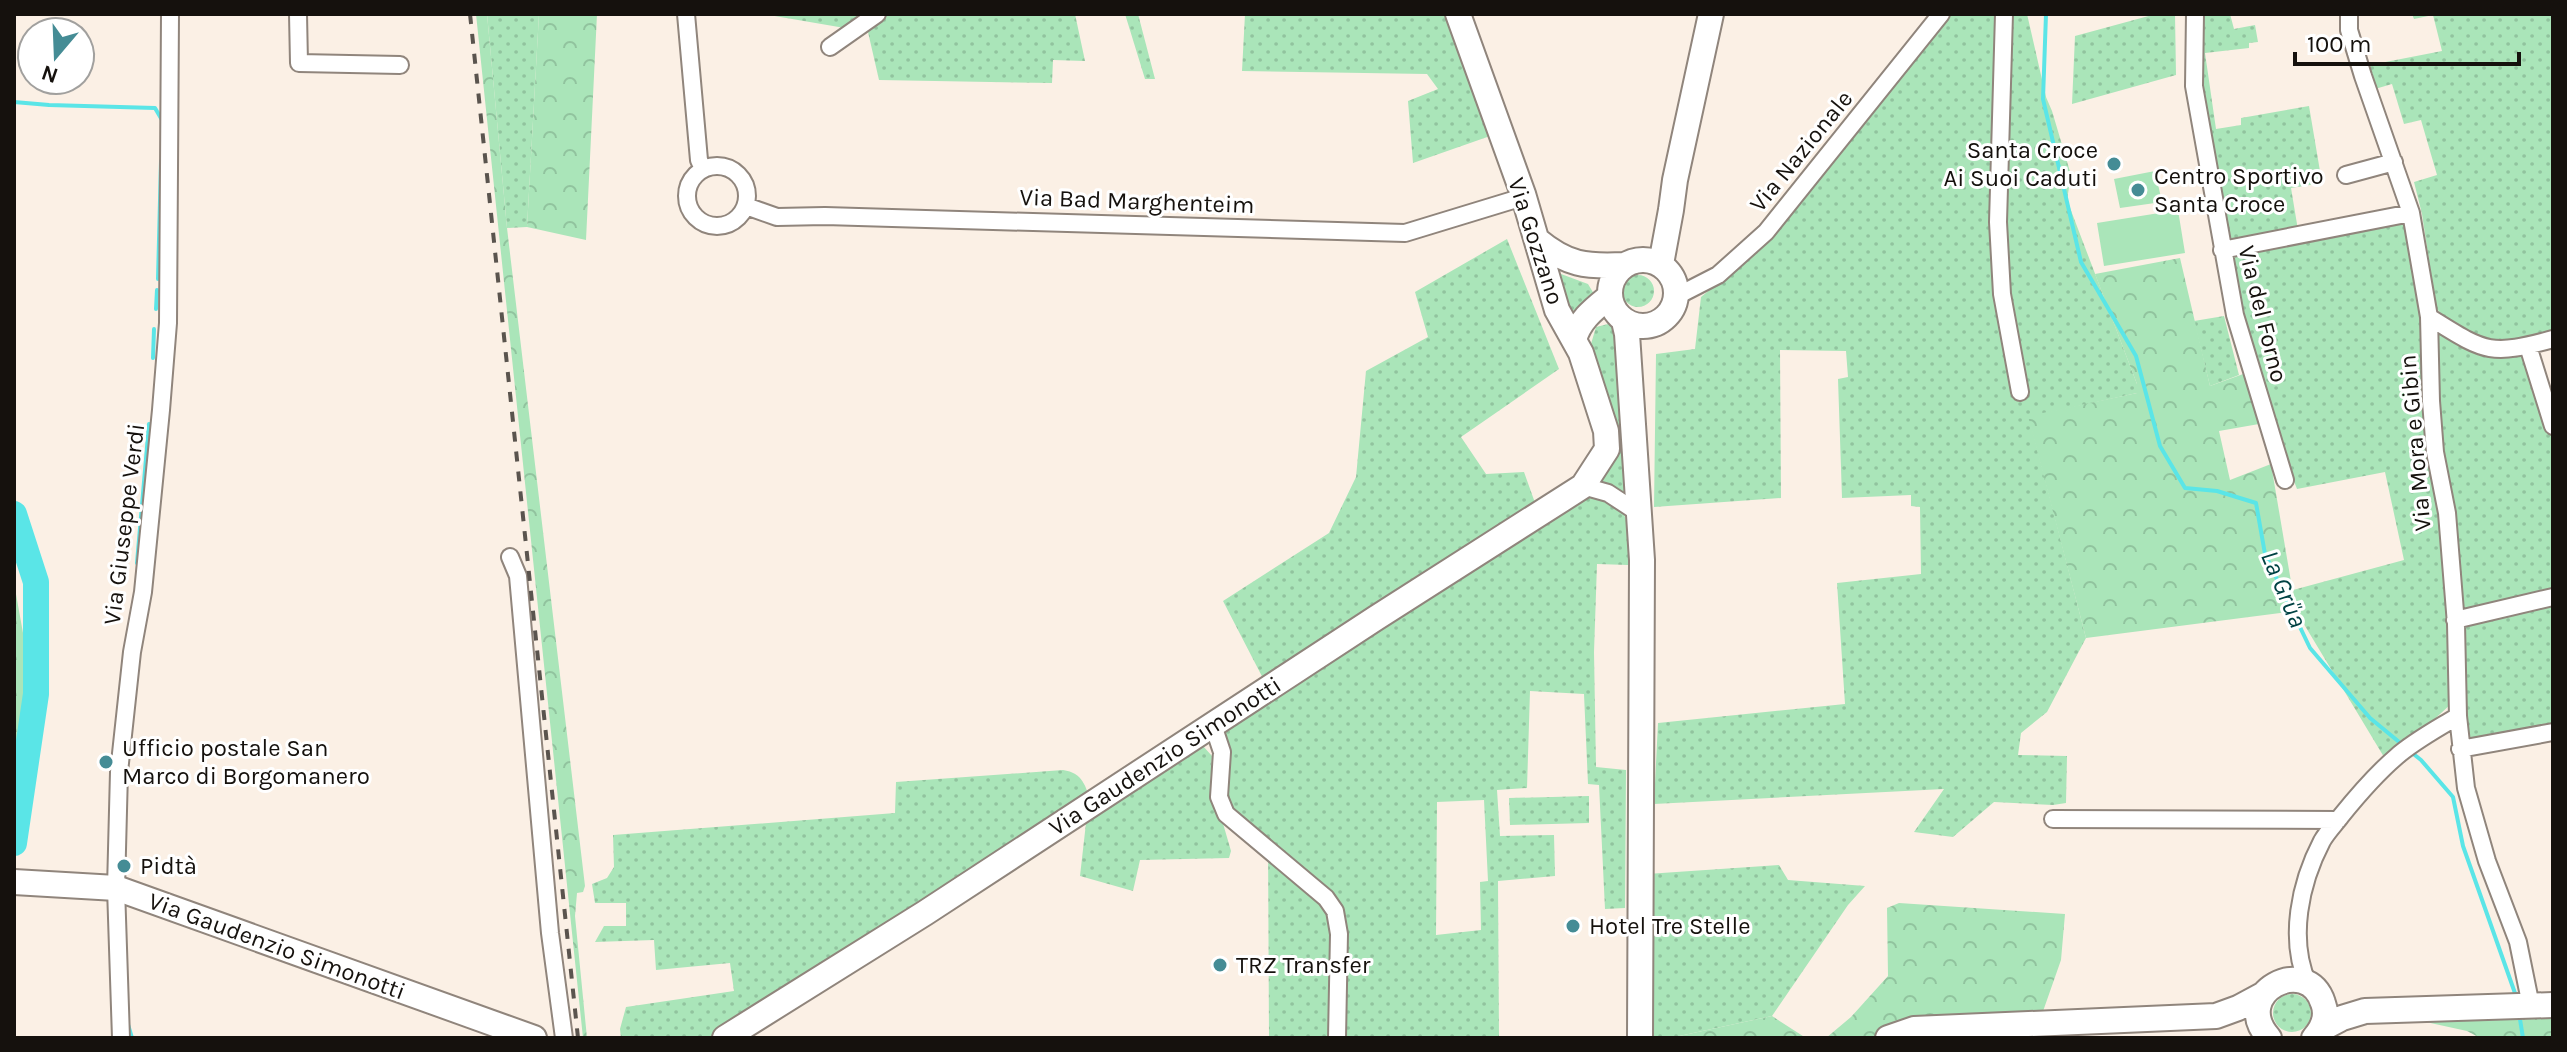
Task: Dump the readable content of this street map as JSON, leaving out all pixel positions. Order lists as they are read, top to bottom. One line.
{"streets":{"street":["Via Nazionale","Via Bad Marghenteim","Via Gozzano","Via del Forno","Via Mora e Gibin","Via Giuseppe Verdi","Via Gaudenzio Simonotti"]},"crossings":[["Via Bad Marghenteim","Via Gozzano"],["Via Gozzano","Via Gaudenzio Simonotti"],["Via Giuseppe Verdi","Via Gaudenzio Simonotti"]],"water":["La Grűa"],"places":["Santa Croce Ai Suoi Caduti","Centro Sportivo Santa Croce","Ufficio postale San Marco di Borgomanero","Pidtà","Hotel Tre Stelle","TRZ Transfer"],"scale_bar":"100 m","north":"bottom"}
